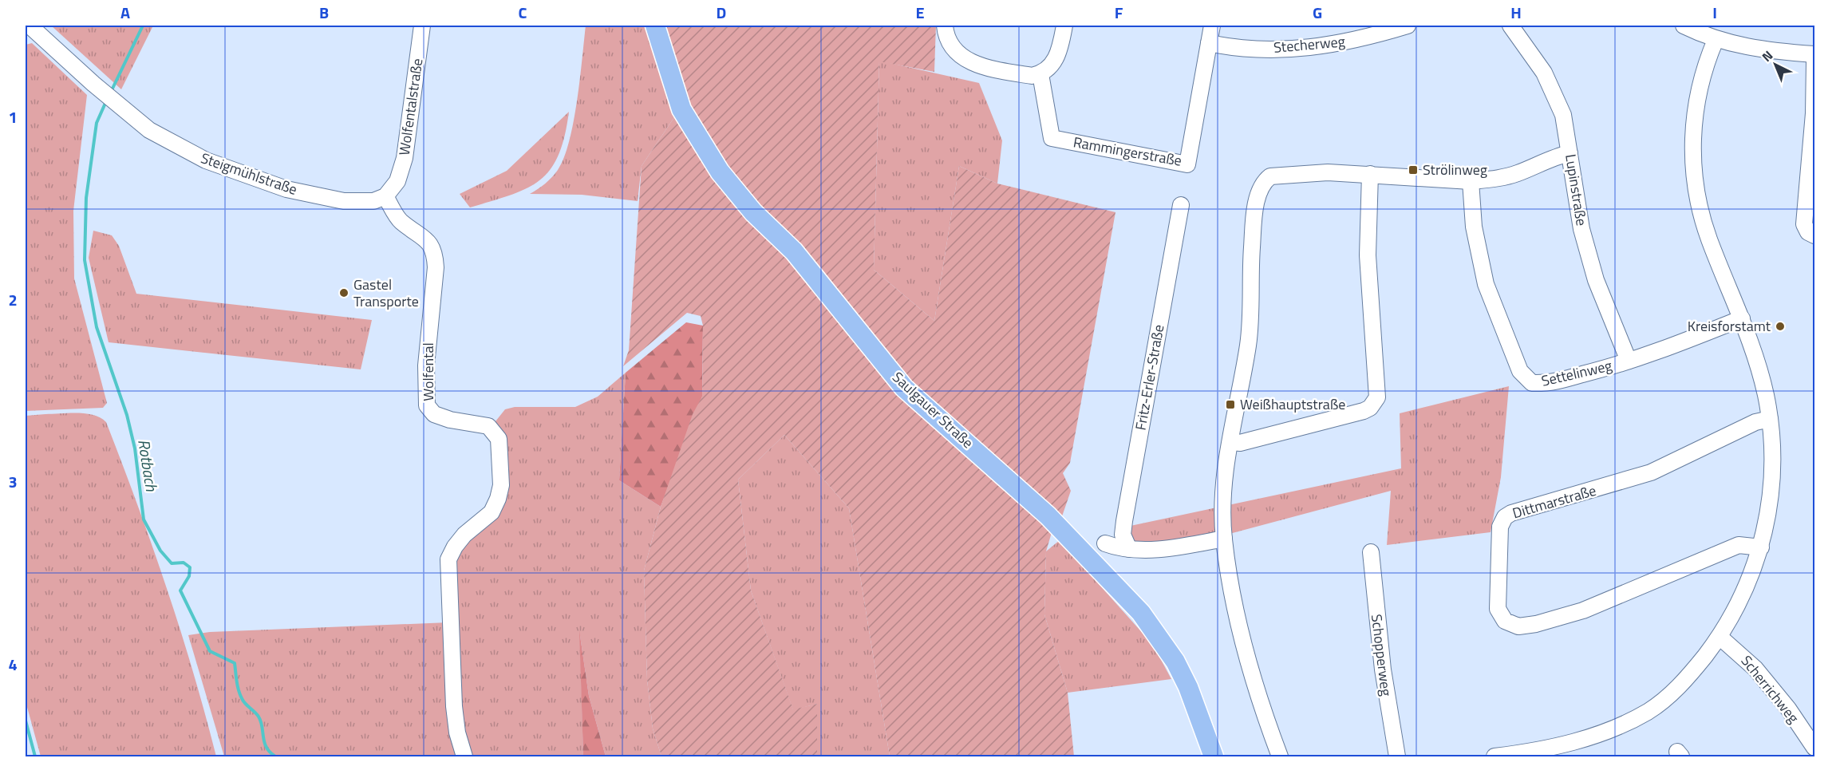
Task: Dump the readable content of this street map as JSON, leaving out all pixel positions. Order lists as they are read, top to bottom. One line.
{"streets":{"main road":["Saulgauer Straße"],"street":["Stecherweg","Wolfentalstraße","Rammingerstraße","Steigmühlstraße","Lupinstraße","Wolfental","Settelinweg","Fritz-Erler-Straße","Dittmarstraße","Schopperweg","Scherrichweg"]},"crossings":[["Stecherweg","Rammingerstraße"],["Wolfentalstraße","Steigmühlstraße"],["Wolfentalstraße","Wolfental"],["Steigmühlstraße","Wolfental"],["Lupinstraße","Settelinweg"]],"water":["Rotbach"],"places":{"transit":["Strölinweg","Weißhauptstraße"],"other":["Gastel Transporte","Kreisforstamt"]},"north":"top left","grid":{"columns":["A","B","C","D","E","F","G","H","I"],"rows":["1","2","3","4"]}}
